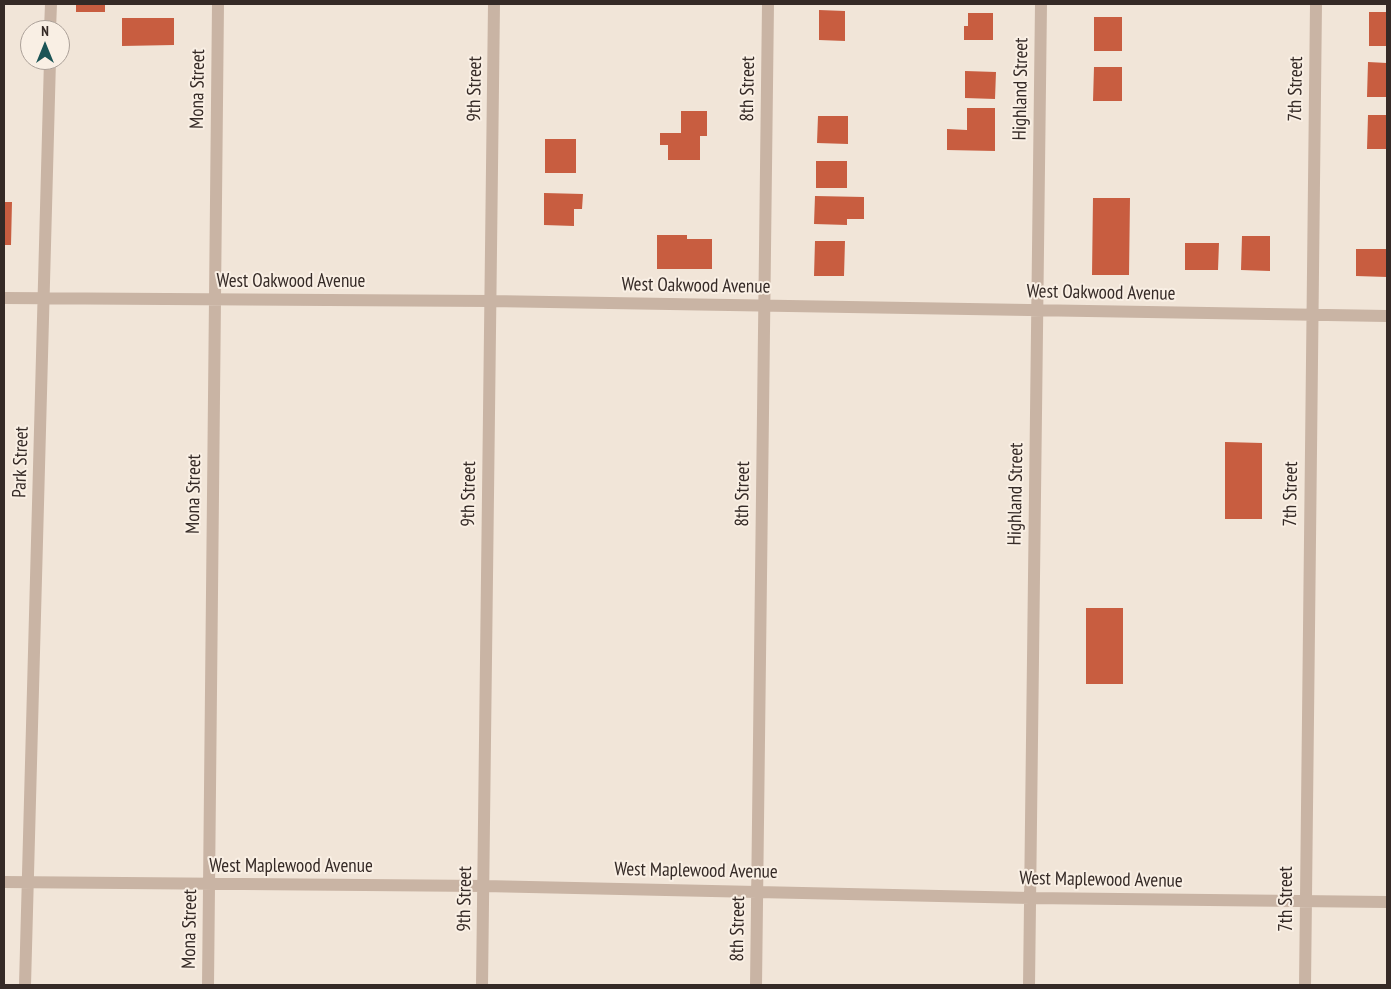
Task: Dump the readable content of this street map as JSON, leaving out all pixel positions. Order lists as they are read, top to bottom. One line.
{"streets":{"street":["Mona Street","9th Street","8th Street","Highland Street","7th Street","West Oakwood Avenue","Park Street","West Maplewood Avenue"]},"crossings":[["Mona Street","West Oakwood Avenue"],["Mona Street","West Maplewood Avenue"],["9th Street","West Oakwood Avenue"],["9th Street","West Maplewood Avenue"],["8th Street","West Oakwood Avenue"],["8th Street","West Maplewood Avenue"],["Highland Street","West Oakwood Avenue"],["Highland Street","West Maplewood Avenue"],["7th Street","West Oakwood Avenue"],["7th Street","West Maplewood Avenue"],["West Oakwood Avenue","Park Street"],["Park Street","West Maplewood Avenue"]],"north":"top"}
